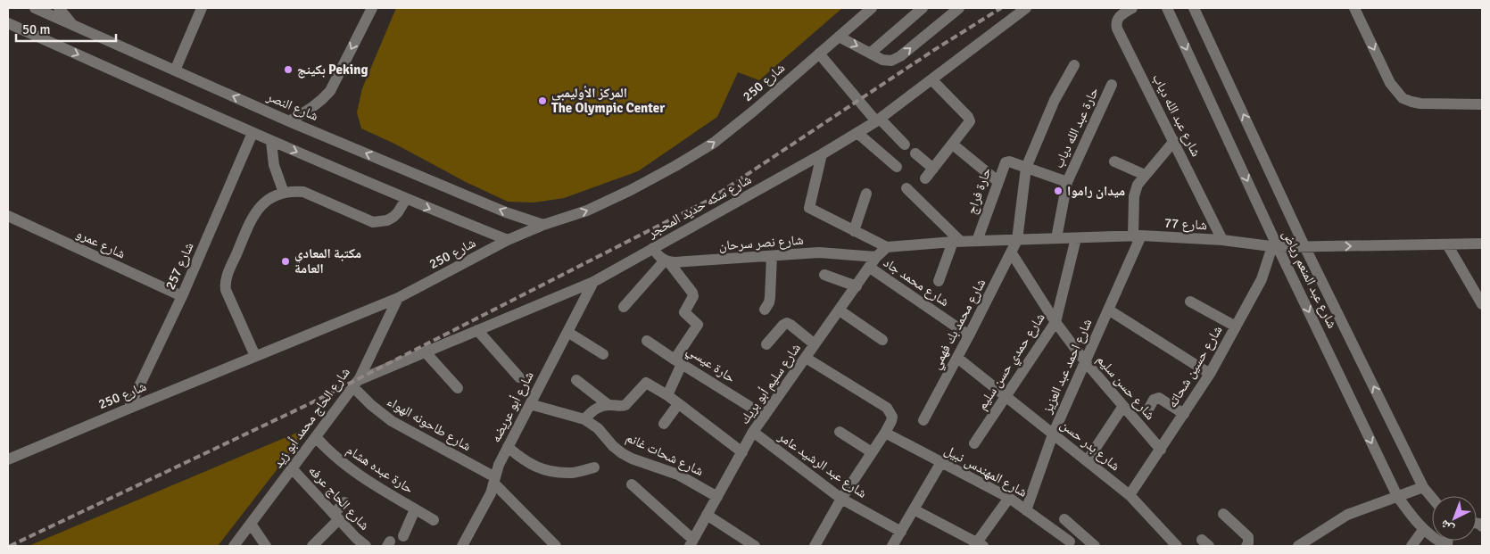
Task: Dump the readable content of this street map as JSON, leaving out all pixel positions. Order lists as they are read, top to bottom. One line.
{"streets":{"street":["شارع 250","شارع النصر","شارع عبد الله دياب","حارة عبد الله دياب","حارة فراج","شارع سكه حديد المحجر","شارع 77","شارع نصر سرحان","شارع عمرو","شارع 257","شارع عبد المنعم رياض","شارع محمد جاد","شارع محمد بك فهمي","شارع حمدي حسن سليم","حارة عيسي","شارع احمد عبد العزيز","شارع حسين شحاته","شارع سليم أبو بريك","شارع حسن سليم","شارع أبو عريضه","شارع الحاج محمد أبو زيد","شارع طاحونه الهواء","شارع بدر حسن","شارع شحات غانم","شارع عبد الرشيد عامر","حارة عبده هشام","شارع المهندس نبيل","شارع الحاج عرفه"]},"crossings":[["شارع 250","شارع النصر"],["شارع 250","شارع 257"],["شارع 250","شارع الحاج محمد أبو زيد"],["شارع عبد الله دياب","شارع 77"],["حارة عبد الله دياب","حارة فراج"],["حارة عبد الله دياب","شارع 77"],["حارة فراج","شارع 77"],["حارة فراج","شارع محمد بك فهمي"],["شارع سكه حديد المحجر","شارع أبو عريضه"],["شارع سكه حديد المحجر","شارع الحاج محمد أبو زيد"],["شارع سكه حديد المحجر","شارع طاحونه الهواء"],["شارع 77","شارع عبد المنعم رياض"],["شارع 77","شارع محمد بك فهمي"],["شارع 77","شارع حمدي حسن سليم"],["شارع 77","شارع احمد عبد العزيز"],["شارع 77","شارع حسين شحاته"],["شارع 77","شارع سليم أبو بريك"],["شارع نصر سرحان","حارة عيسي"],["شارع نصر سرحان","شارع سليم أبو بريك"],["شارع عمرو","شارع 257"],["شارع عبد المنعم رياض","شارع حسين شحاته"],["شارع محمد جاد","شارع محمد بك فهمي"],["شارع محمد جاد","شارع سليم أبو بريك"],["شارع محمد بك فهمي","شارع حسن سليم"],["شارع محمد بك فهمي","شارع بدر حسن"],["شارع حمدي حسن سليم","شارع حسن سليم"],["شارع حمدي حسن سليم","شارع بدر حسن"],["حارة عيسي","شارع سليم أبو بريك"],["شارع احمد عبد العزيز","شارع حسن سليم"],["شارع احمد عبد العزيز","شارع بدر حسن"],["شارع احمد عبد العزيز","شارع المهندس نبيل"],["شارع حسين شحاته","شارع حسن سليم"],["شارع حسين شحاته","شارع بدر حسن"],["شارع سليم أبو بريك","شارع شحات غانم"],["شارع سليم أبو بريك","شارع عبد الرشيد عامر"],["شارع أبو عريضه","شارع طاحونه الهواء"],["شارع أبو عريضه","شارع شحات غانم"],["شارع الحاج محمد أبو زيد","شارع طاحونه الهواء"],["شارع الحاج محمد أبو زيد","حارة عبده هشام"],["شارع الحاج محمد أبو زيد","شارع الحاج عرفه"]],"places":["بكينج Peking","المركز الأوليمبى The Olympic Center","ميدان راموا","مكتبة المعادي العامة"],"scale_bar":"50 m","north":"bottom left"}
